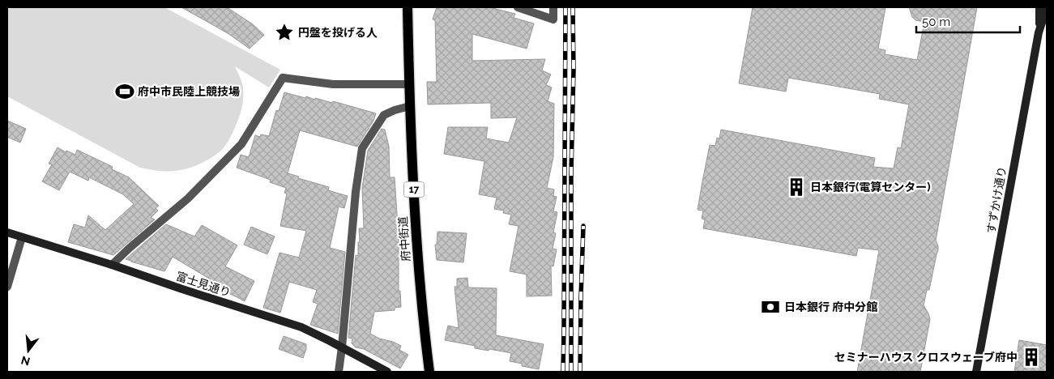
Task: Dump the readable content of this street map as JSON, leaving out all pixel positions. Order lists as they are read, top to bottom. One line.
{"streets":{"main road":["17","府中街道"],"street":["すずかけ通り","富士見通り"]},"places":{"place":["円盤を投げる人"],"sports":["府中市民陸上競技場"],"building":["日本銀行(電算センター)","セミナーハウス クロスウェーブ府中"],"bank":["日本銀行 府中分館"]},"scale_bar":"50 m","north":"bottom"}
